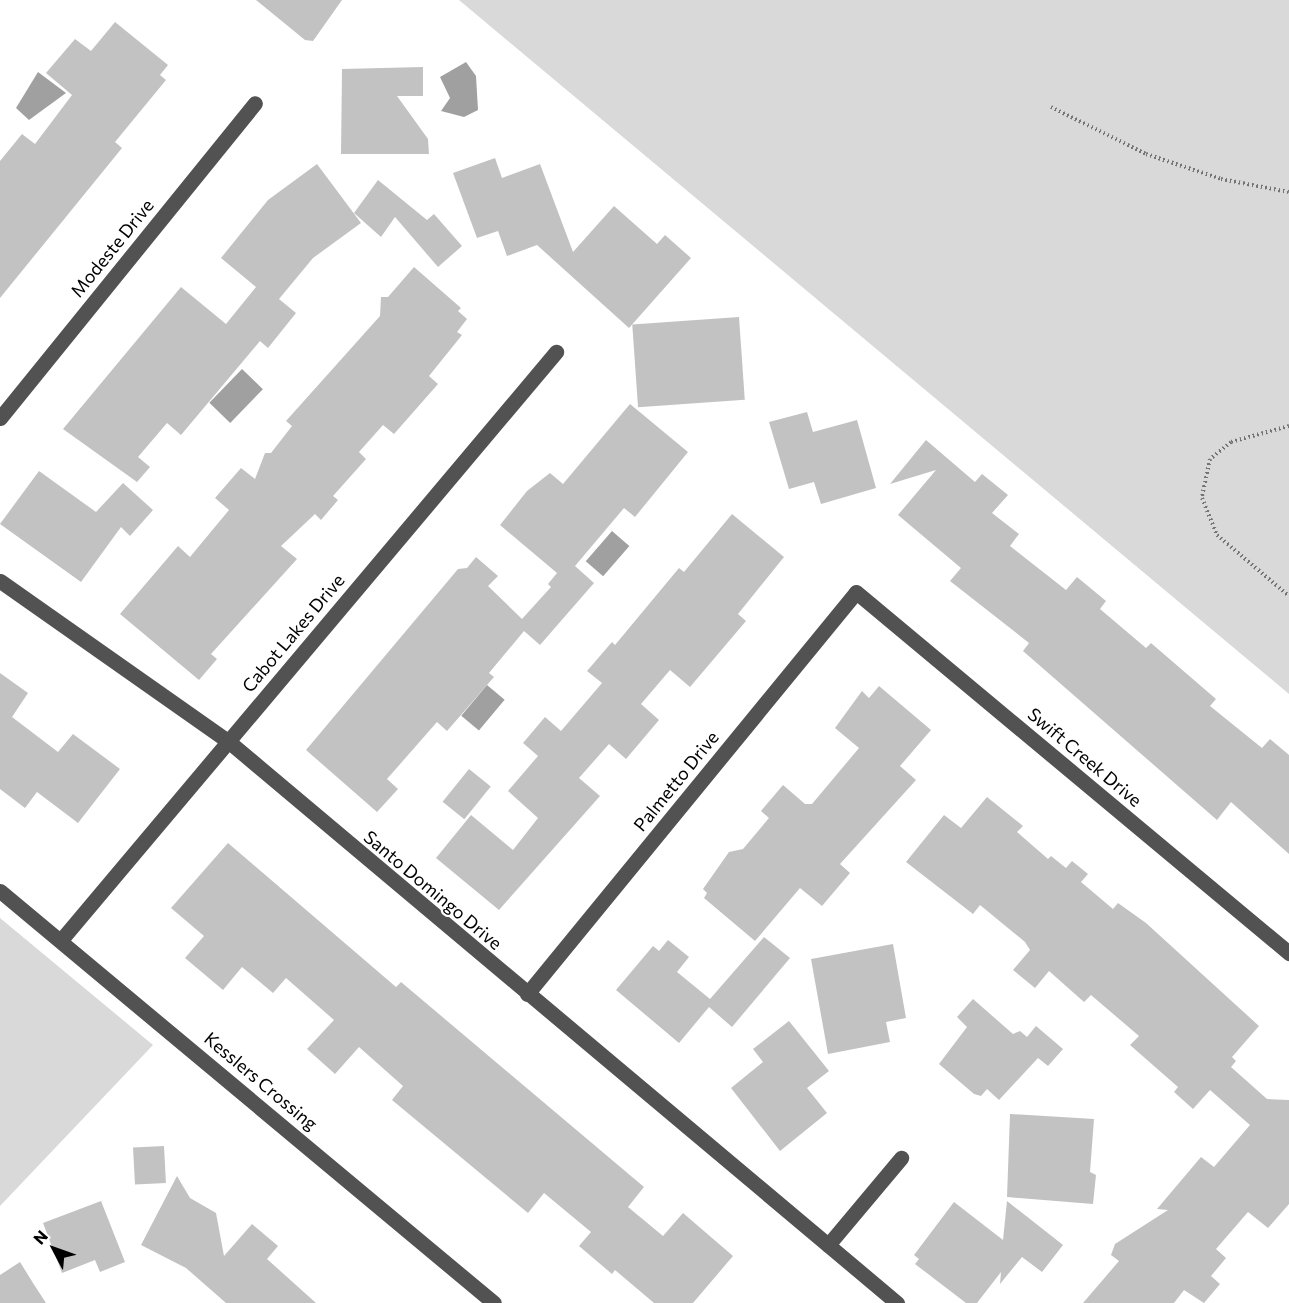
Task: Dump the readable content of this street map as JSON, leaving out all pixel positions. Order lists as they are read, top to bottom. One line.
{"streets":{"street":["Modeste Drive","Cabot Lakes Drive","Swift Creek Drive","Palmetto Drive","Santo Domingo Drive","Kesslers Crossing"]},"crossings":[["Cabot Lakes Drive","Santo Domingo Drive"],["Cabot Lakes Drive","Kesslers Crossing"],["Swift Creek Drive","Palmetto Drive"],["Palmetto Drive","Santo Domingo Drive"]],"north":"top left"}
